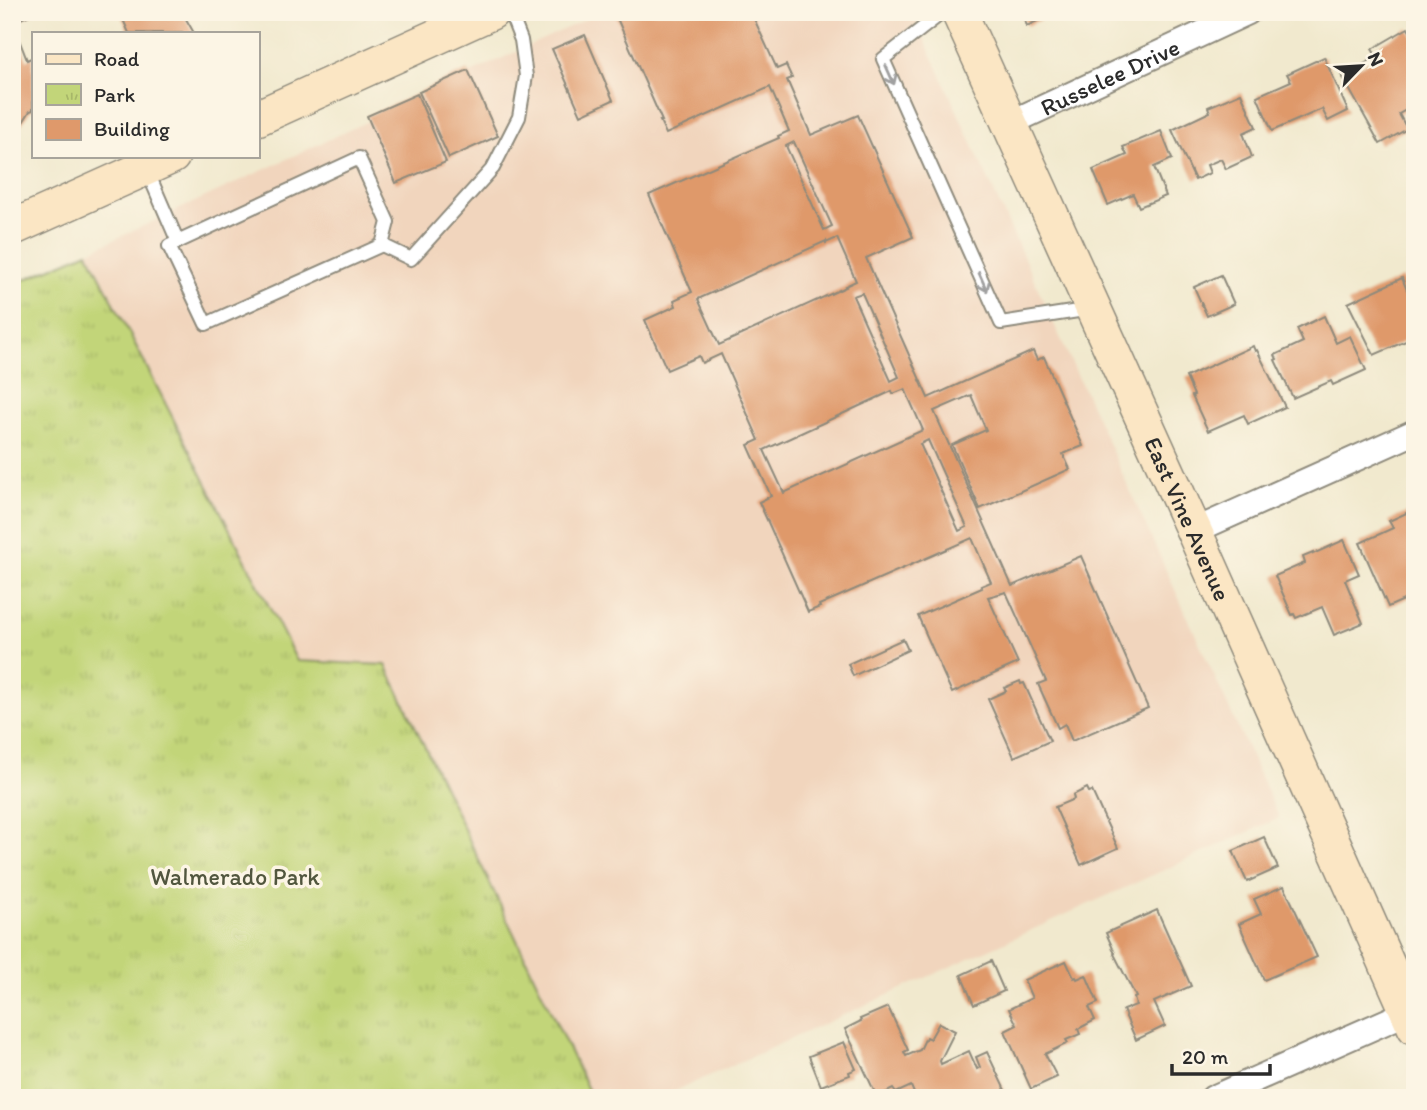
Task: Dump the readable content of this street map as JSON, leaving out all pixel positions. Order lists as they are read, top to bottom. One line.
{"streets":{"street":["Russelee Drive","East Vine Avenue"]},"crossings":[["Russelee Drive","East Vine Avenue"]],"parks":["Walmerado Park"],"legend":["Road","Park","Building"],"scale_bar":"20 m","north":"top right"}
